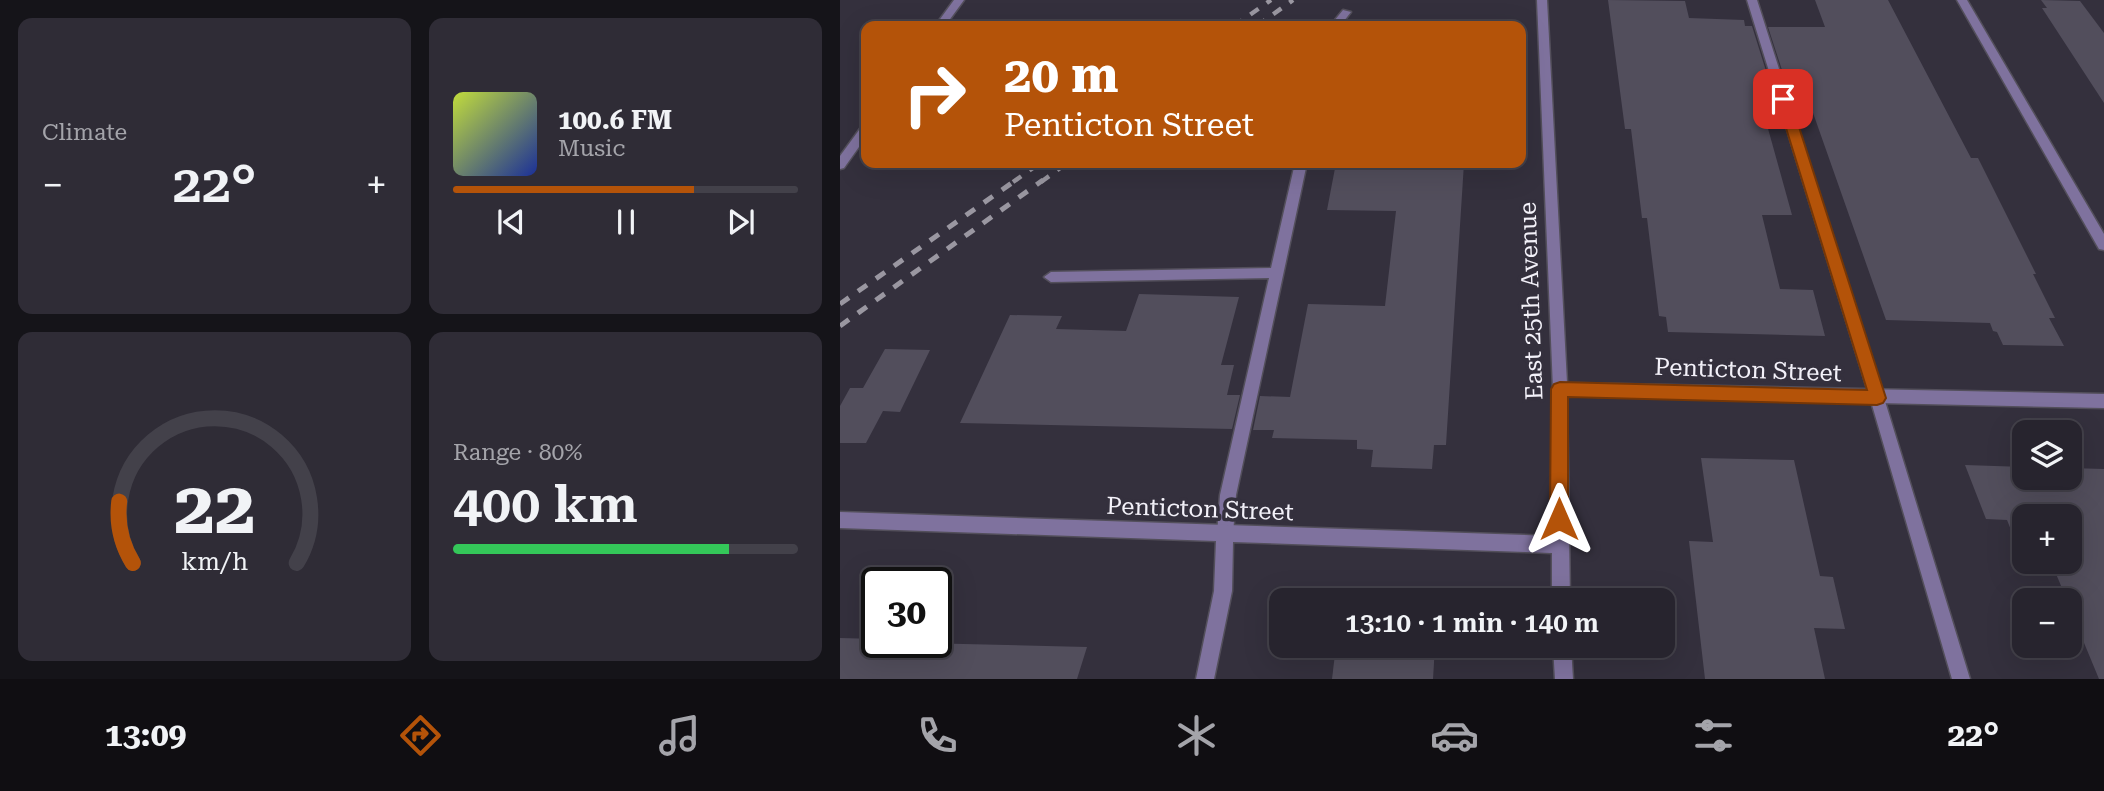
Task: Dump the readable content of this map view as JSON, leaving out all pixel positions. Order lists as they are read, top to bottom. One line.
{"streets":{"street":["East 25th Avenue","Penticton Street"]},"crossings":[["East 25th Avenue","Penticton Street"]],"page":{"tile":["Climate",["Range · 80%","400 km"]],"turn":["20 m","Penticton Street"],"song":["100.6 FM","Music"],"heat":["−","22°","+"],"map_buttons":["+","−"],"limit":"30","trip":"13:10 · 1 min · 140 m","tabs":["13:09","22°"],"gauge":["22","km/h"]}}
